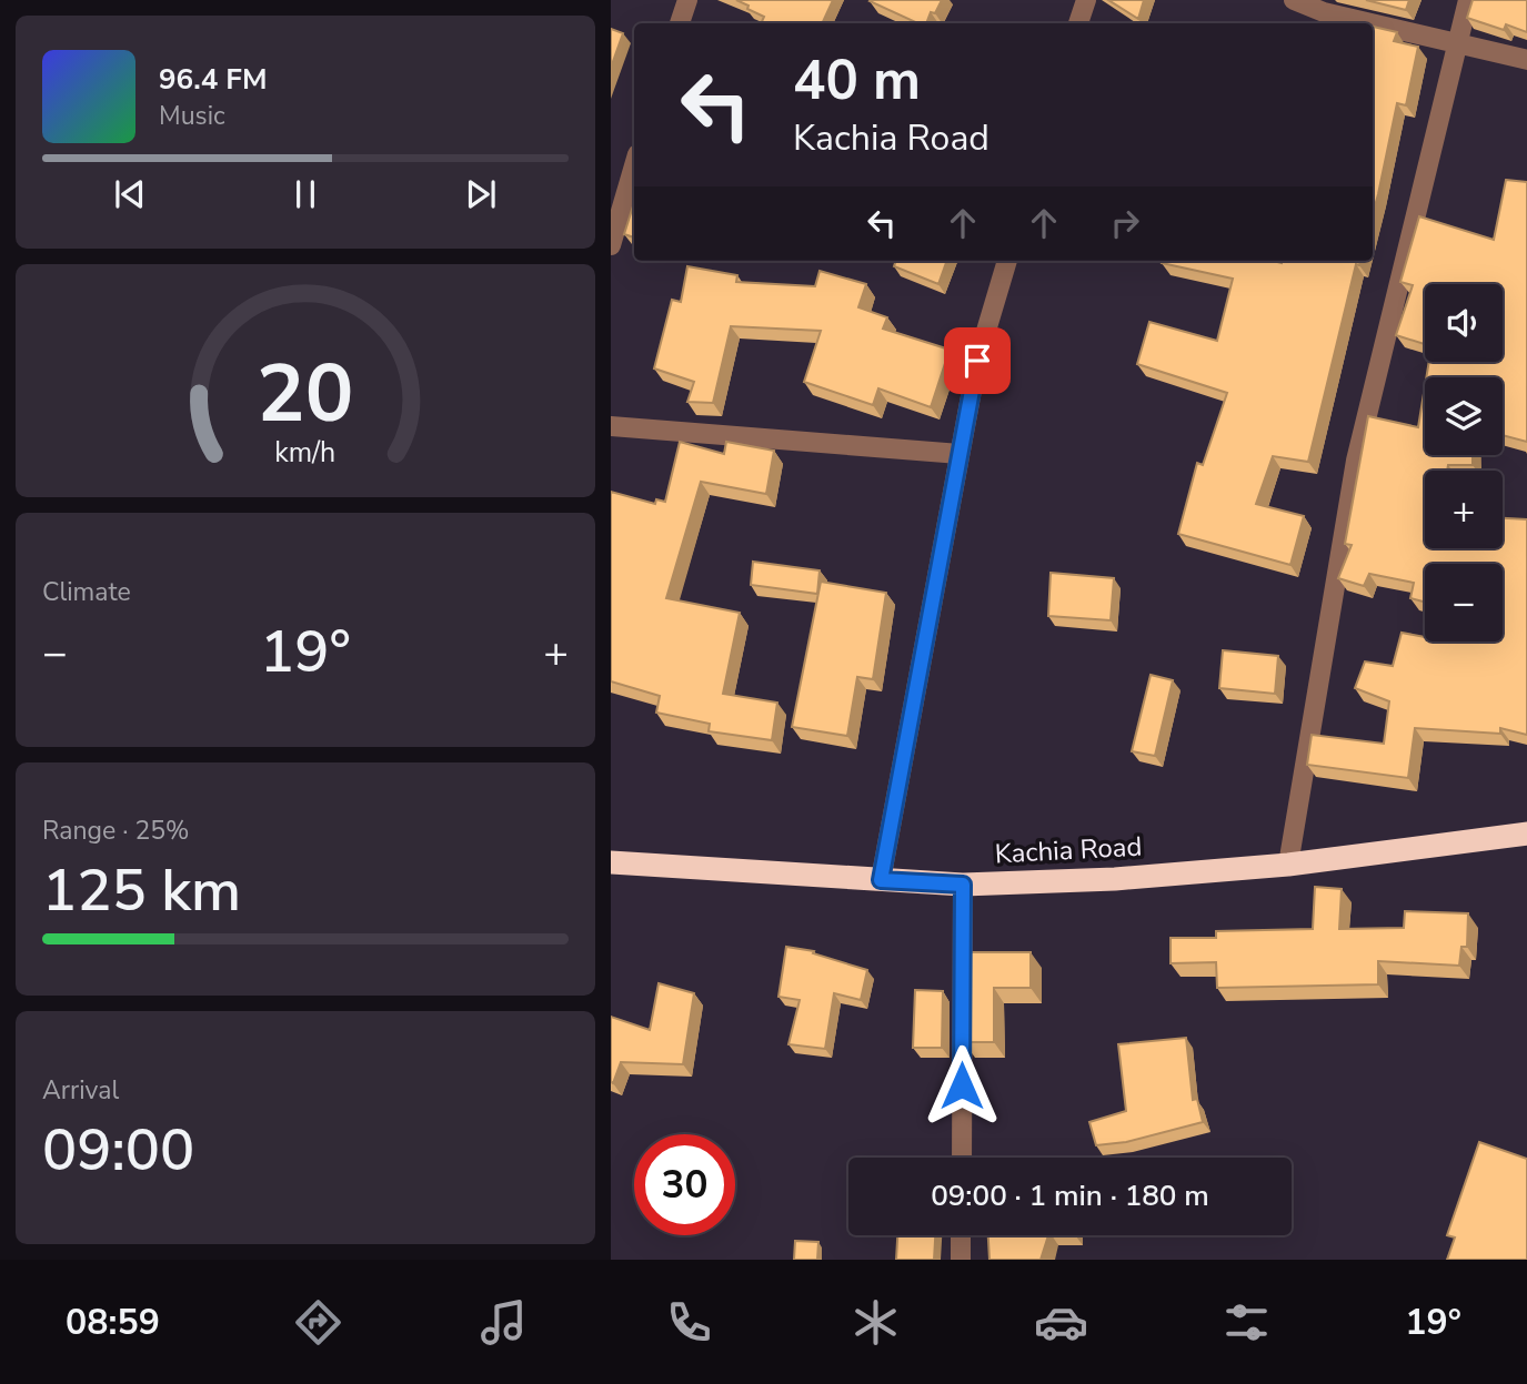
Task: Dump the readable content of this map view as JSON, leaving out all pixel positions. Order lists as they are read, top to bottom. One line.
{"streets":{"highway":["Kachia Road"]},"page":{"turn":["40 m","Kachia Road"],"song":["96.4 FM","Music"],"map_buttons":["+","−"],"tile":["Climate",["Range · 25%","125 km"],["Arrival","09:00"]],"heat":["−","19°","+"],"limit":"30","trip":"09:00 · 1 min · 180 m","tabs":["08:59","19°"],"gauge":["20","km/h"]}}
